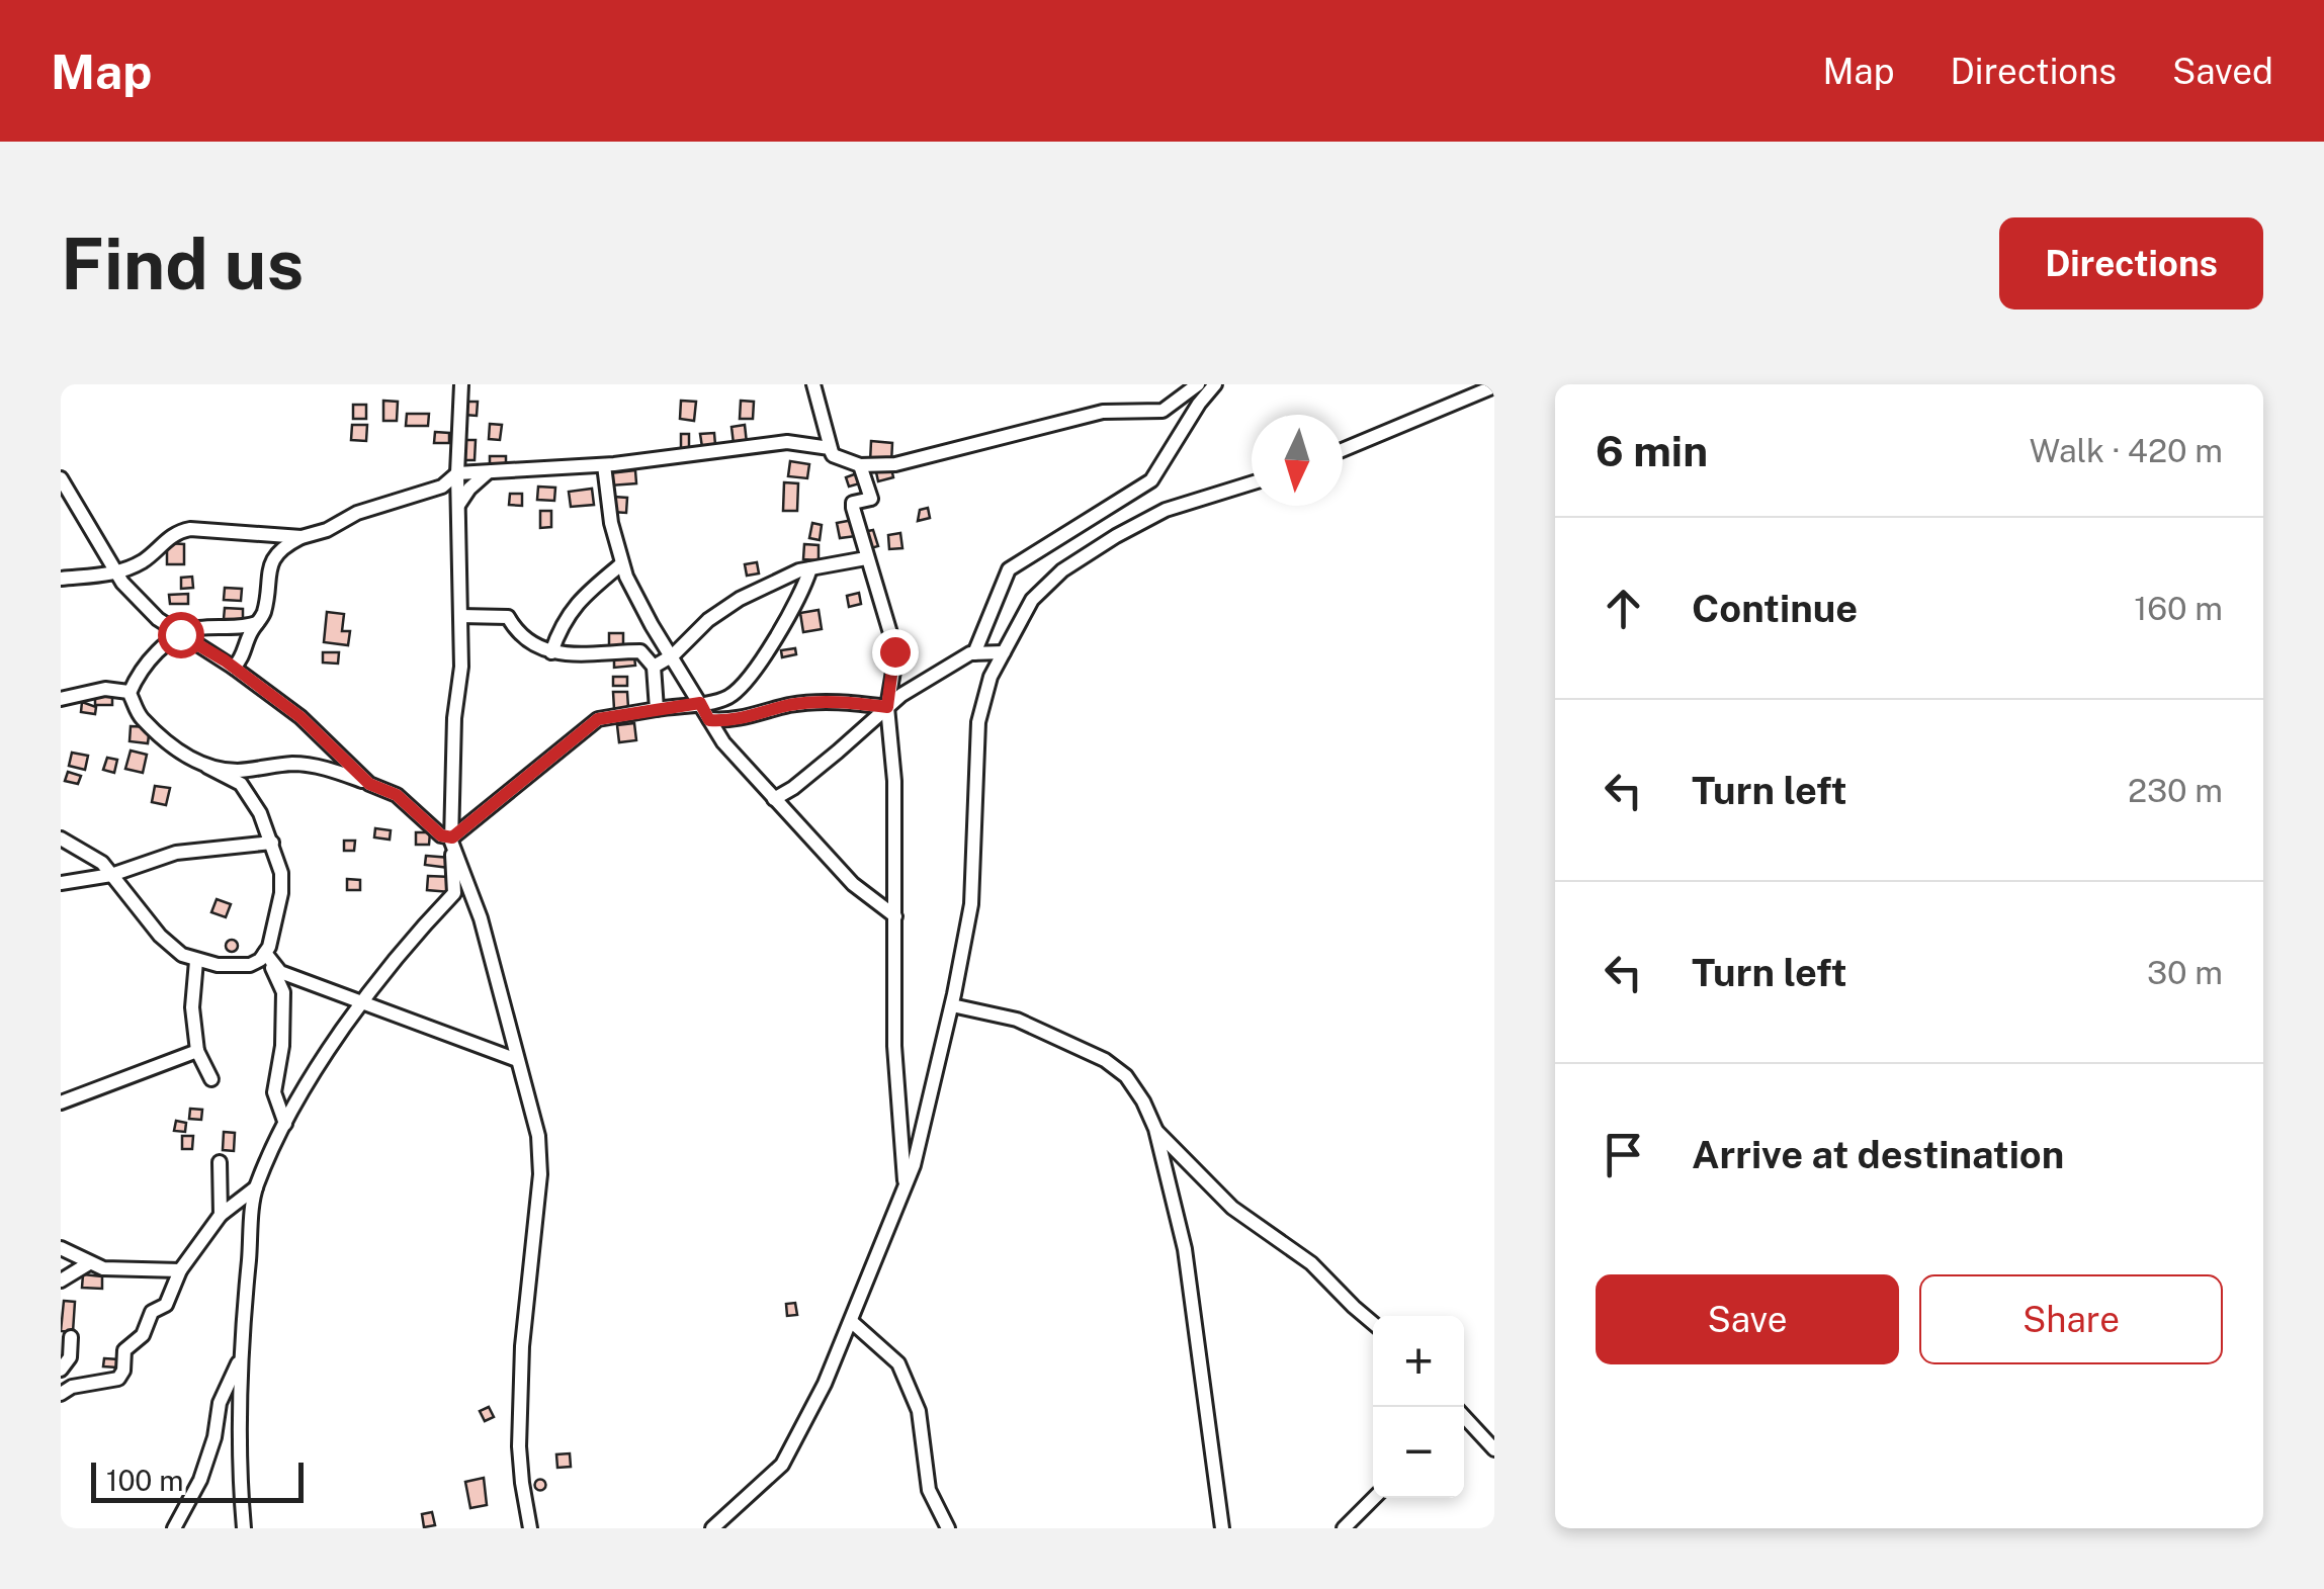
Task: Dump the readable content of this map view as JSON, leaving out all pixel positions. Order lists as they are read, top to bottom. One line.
{"scale_bar":"100 m","north":"bottom","page":{"header":"Map","nav":["Map","Directions","Saved"],"buttons":["Directions",["Save","Share"]],"title":"Find us","heading":["6 min","Walk · 420 m"],"list":[["Continue","160 m"],["Turn left","230 m"],["Turn left","30 m"],"Arrive at destination"],"map_buttons":["+","−"],"scale":"100 m"}}
